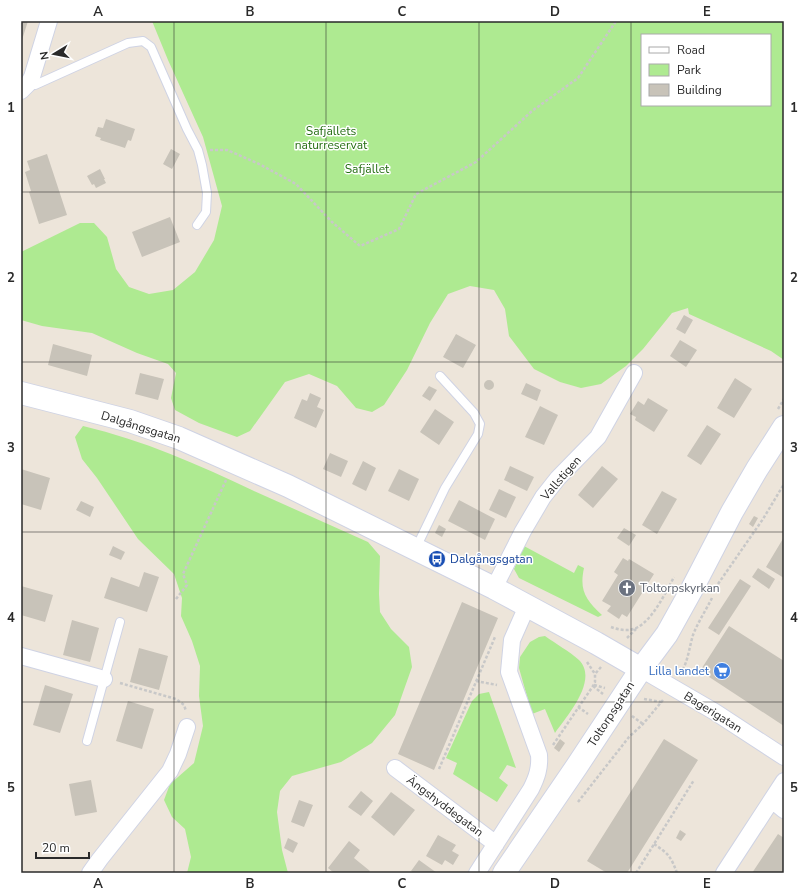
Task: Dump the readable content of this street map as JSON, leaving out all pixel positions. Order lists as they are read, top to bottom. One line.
{"streets":{"street":["Dalgångsgatan","Vallstigen","Bagerigatan","Toltorpsgatan","Ängshyddegatan"]},"crossings":[["Dalgångsgatan","Vallstigen"],["Dalgångsgatan","Bagerigatan"],["Dalgångsgatan","Toltorpsgatan"],["Bagerigatan","Toltorpsgatan"]],"parks":["Safjällets naturreservat","Safjället"],"places":{"bus stop":["Dalgångsgatan"],"church":["Toltorpskyrkan"],"supermarket":["Lilla landet"]},"legend":["Road","Park","Building"],"scale_bar":"20 m","north":"left","grid":{"columns":["A","B","C","D","E"],"rows":["1","2","3","4","5"]}}
